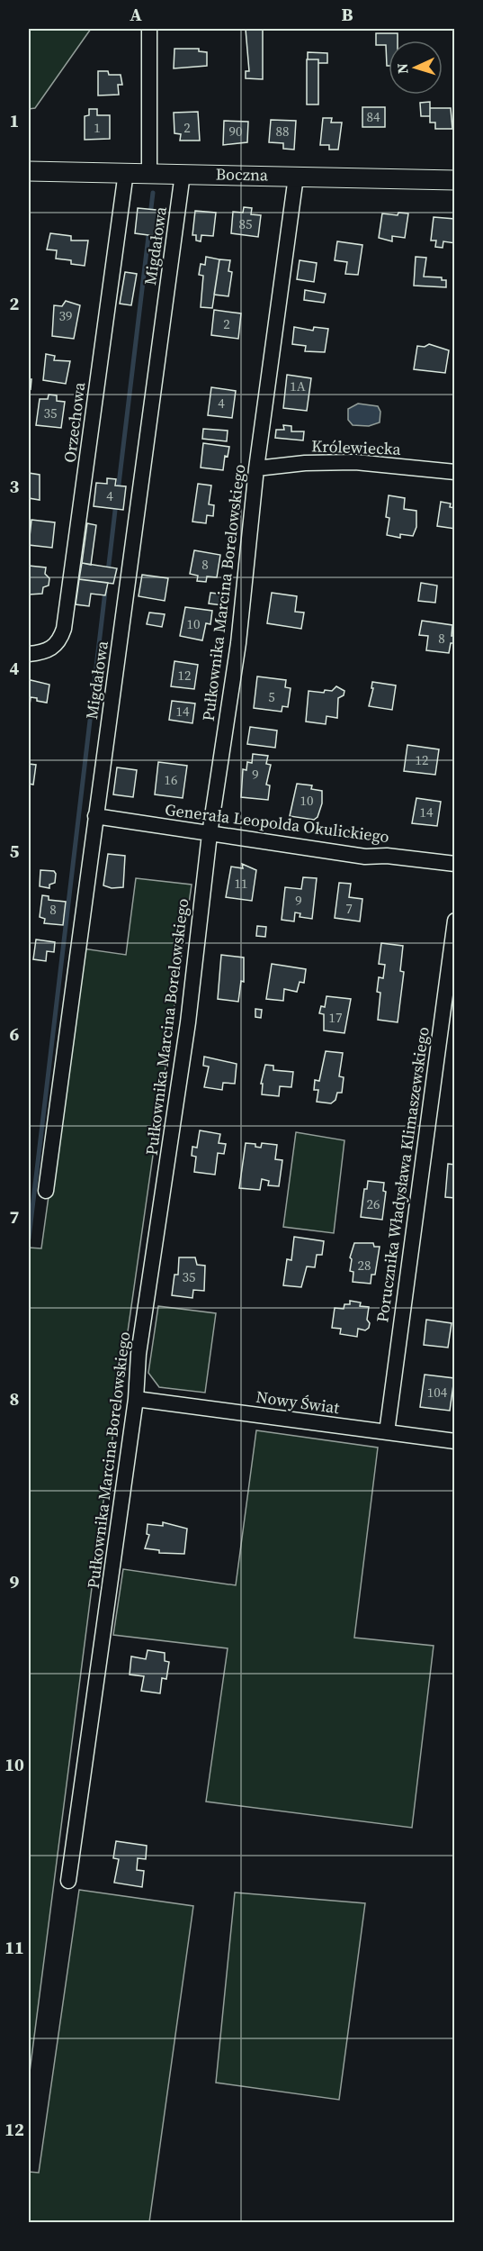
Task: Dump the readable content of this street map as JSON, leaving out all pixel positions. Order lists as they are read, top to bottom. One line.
{"streets":{"street":["Boczna","Migdałowa","Orzechowa","Królewiecka","Pułkownika Marcina Borelowskiego","Generała Leopolda Okulickiego","Porucznika Władysława Klimaszewskiego","Nowy Świat"]},"crossings":[["Boczna","Migdałowa"],["Boczna","Orzechowa"],["Boczna","Pułkownika Marcina Borelowskiego"],["Migdałowa","Generała Leopolda Okulickiego"],["Królewiecka","Pułkownika Marcina Borelowskiego"],["Pułkownika Marcina Borelowskiego","Generała Leopolda Okulickiego"],["Pułkownika Marcina Borelowskiego","Nowy Świat"],["Porucznika Władysława Klimaszewskiego","Nowy Świat"]],"house_numbers":["84","1","2","90","88","85","39","2","1A","4","35","4","8","10","8","12","5","14","12","9","16","10","14","11","9","7","8","17","26","28","35","104"],"north":"left","grid":{"columns":["A","B"],"rows":["1","2","3","4","5","6","7","8","9","10","11","12"]}}
